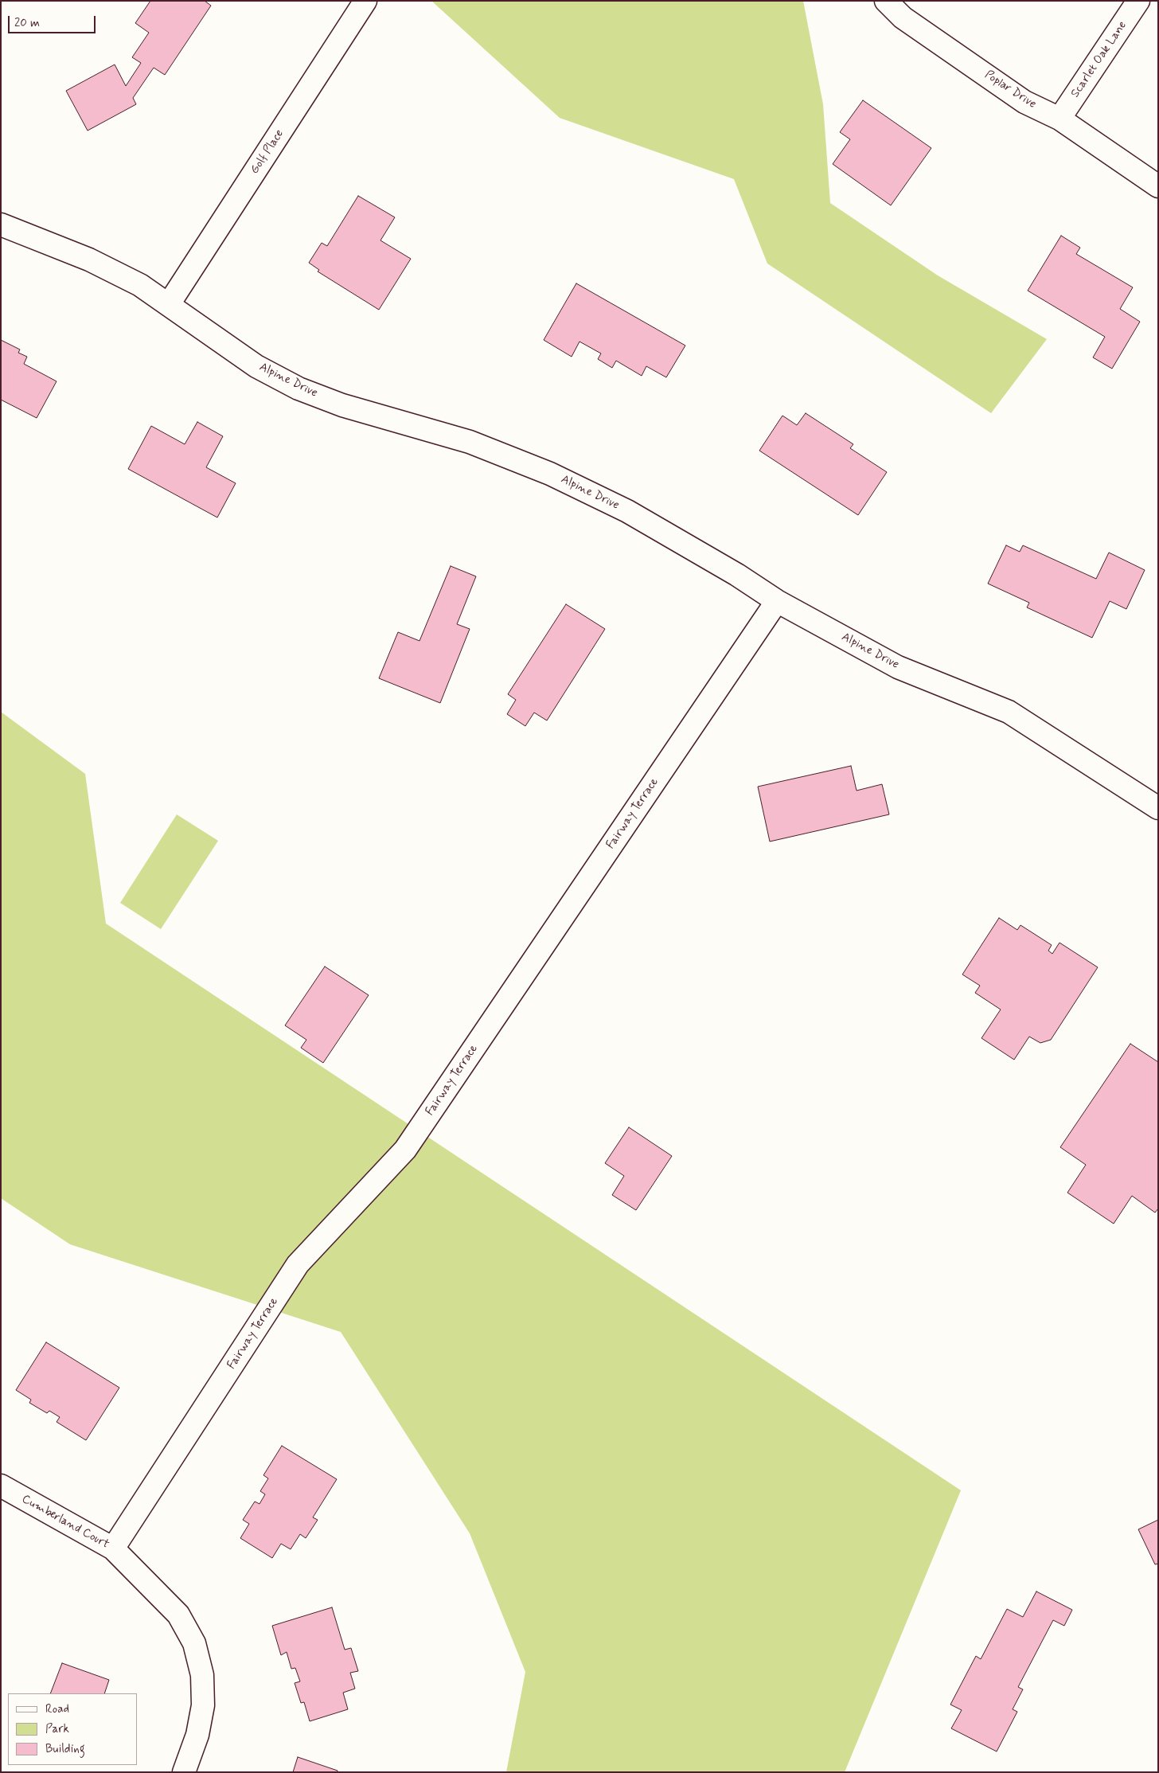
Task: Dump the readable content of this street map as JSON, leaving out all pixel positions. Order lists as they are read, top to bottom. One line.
{"streets":{"street":["Scarlet Oak Lane","Poplar Drive","Golf Place","Alpine Drive","Fairway Terrace","Cumberland Court"]},"crossings":[["Scarlet Oak Lane","Poplar Drive"],["Golf Place","Alpine Drive"],["Alpine Drive","Fairway Terrace"],["Fairway Terrace","Cumberland Court"]],"legend":["Road","Park","Building"],"scale_bar":"20 m"}
